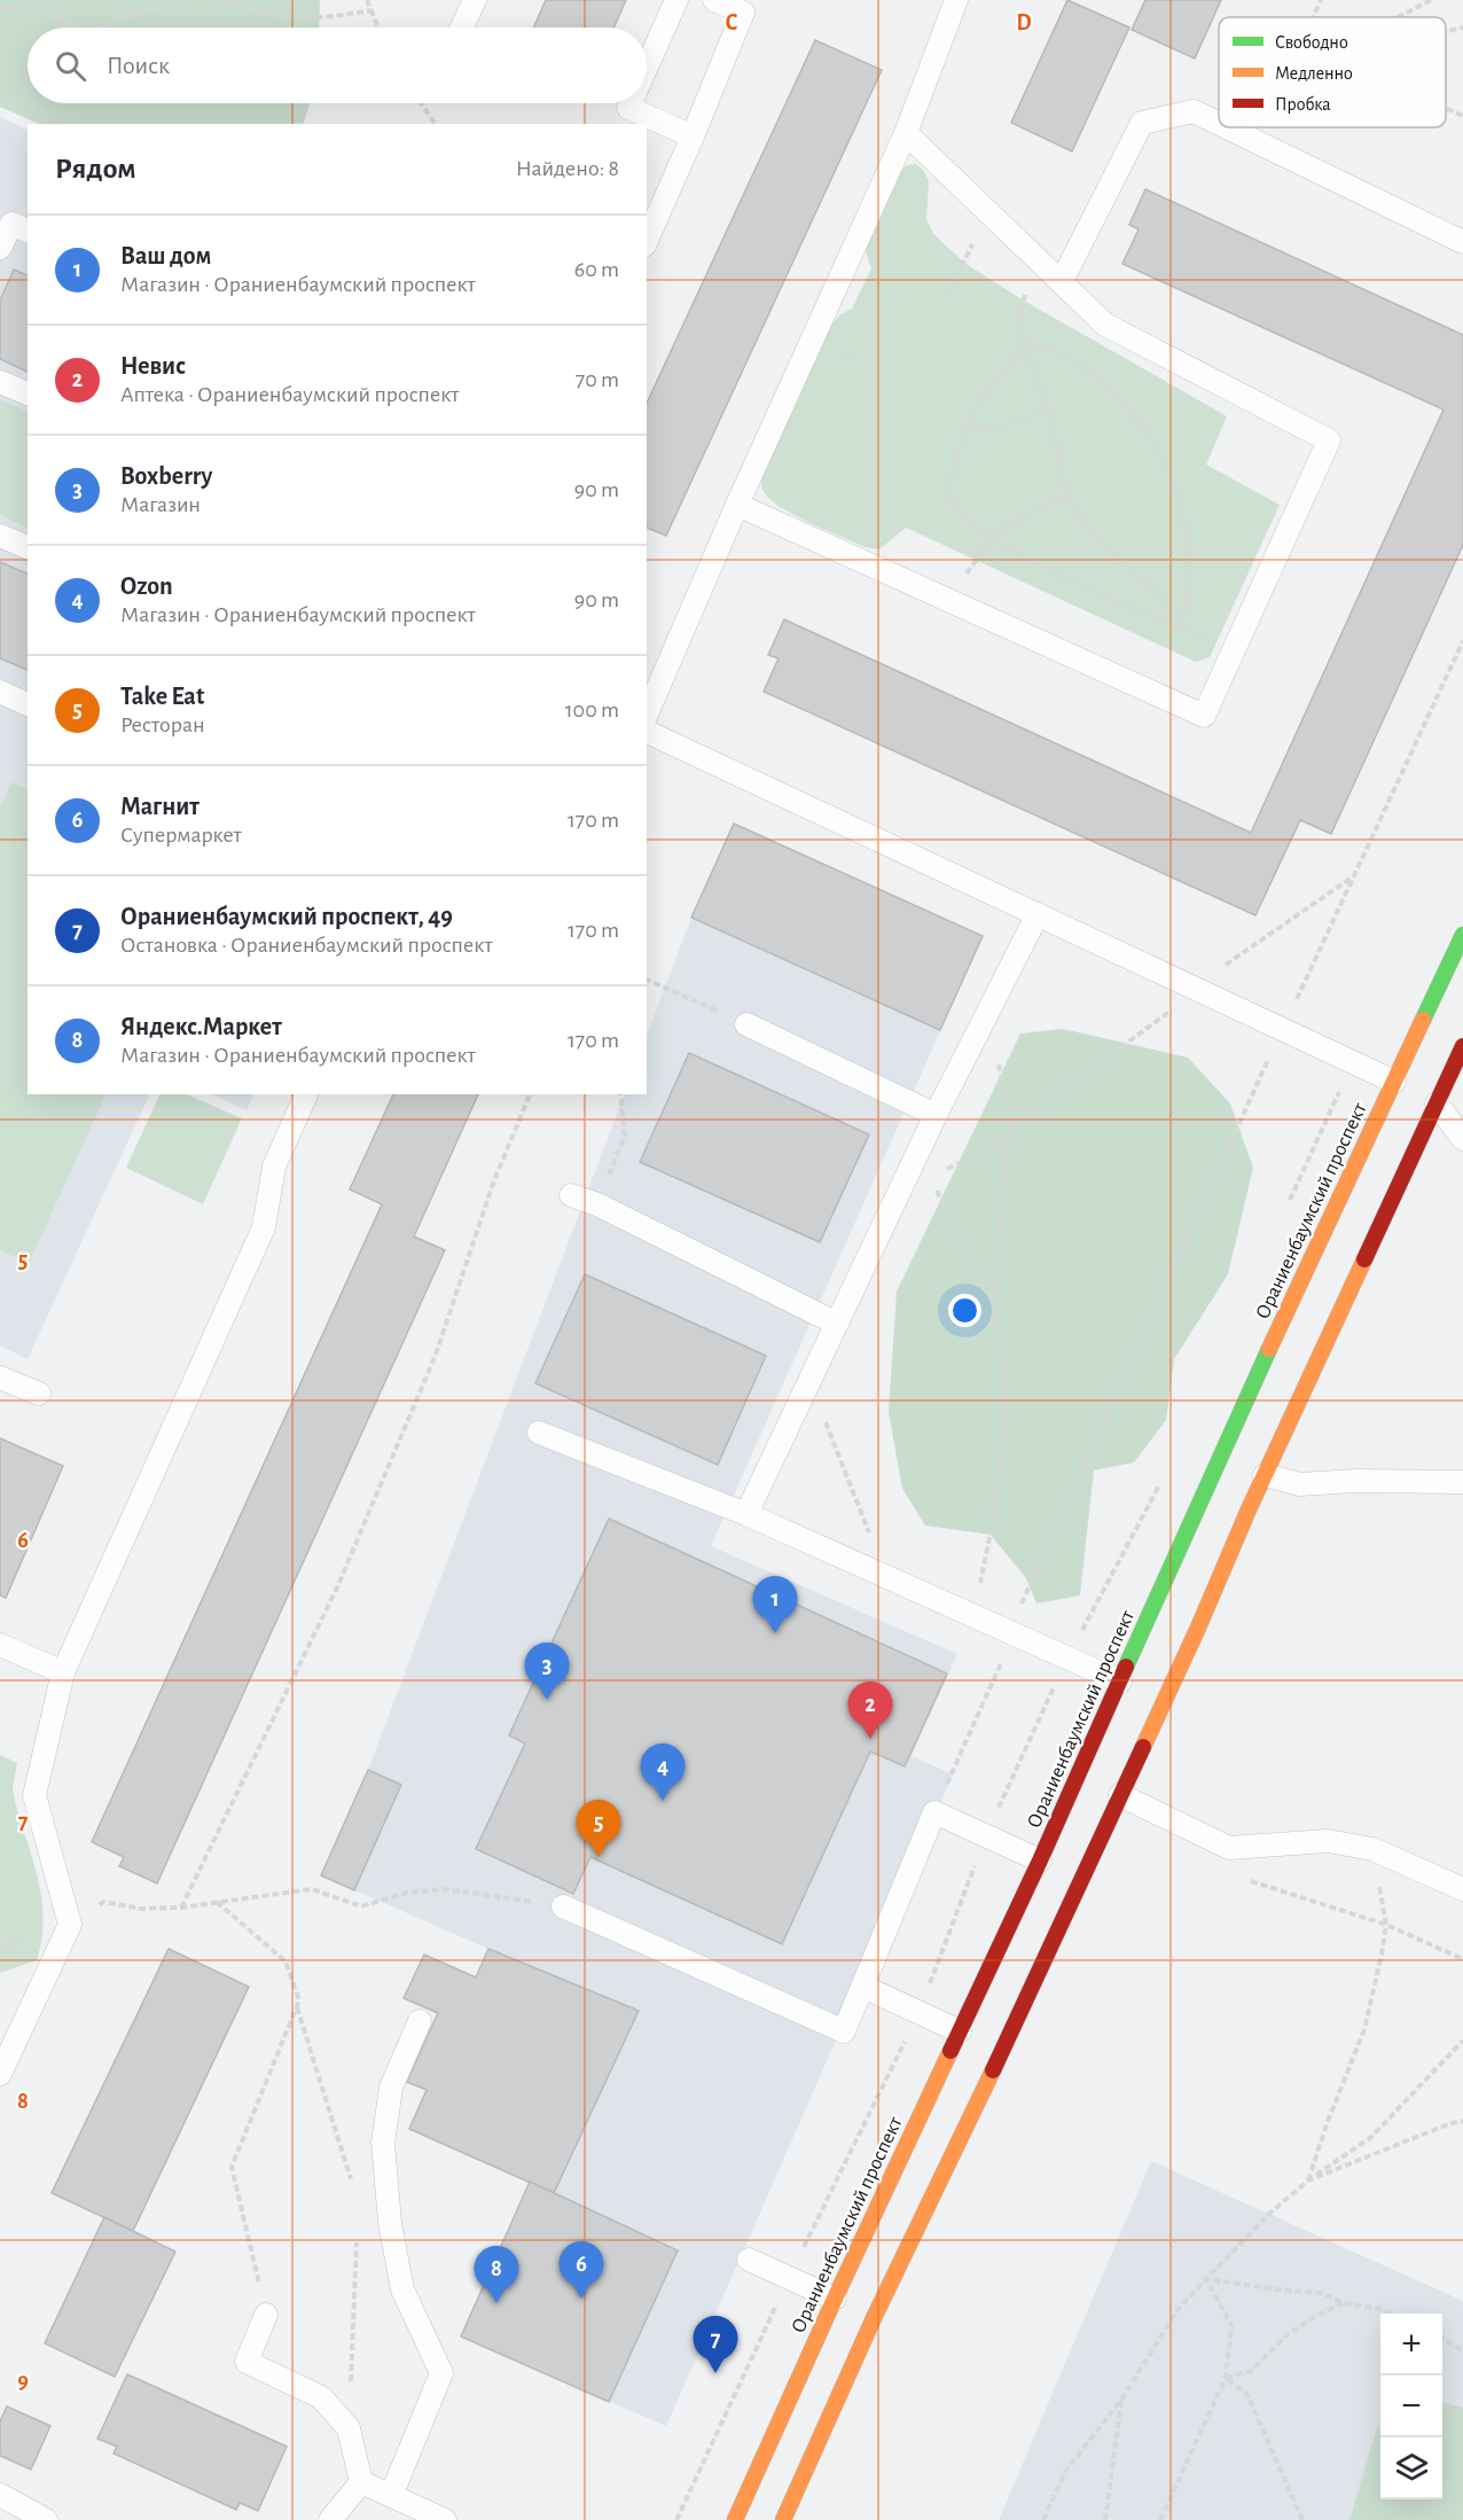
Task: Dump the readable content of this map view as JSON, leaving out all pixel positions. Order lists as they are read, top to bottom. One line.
{"streets":{"main road":["Ораниенбаумский проспект"]},"legend":["Свободно","Медленно","Пробка"],"page":{"search":"Поиск","heading":["Рядом","Найдено: 8"],"list":[{"mark":"1","name":"Ваш дом","note":"Магазин · Ораниенбаумский проспект","value":"60 m"},{"mark":"2","name":"Невис","note":"Аптека · Ораниенбаумский проспект","value":"70 m"},{"mark":"3","name":"Boxberry","note":"Магазин","value":"90 m"},{"mark":"4","name":"Ozon","note":"Магазин · Ораниенбаумский проспект","value":"90 m"},{"mark":"5","name":"Take Eat","note":"Ресторан","value":"100 m"},{"mark":"6","name":"Магнит","note":"Супермаркет","value":"170 m"},{"mark":"7","name":"Ораниенбаумский проспект, 49","note":"Остановка · Ораниенбаумский проспект","value":"170 m"},{"mark":"8","name":"Яндекс.Маркет","note":"Магазин · Ораниенбаумский проспект","value":"170 m"}],"pins":["1","3","2","4","5","6","8","7"],"map_buttons":["+","−"]},"grid":{"columns":["C","D"],"rows":["5","6","7","8","9"]}}
